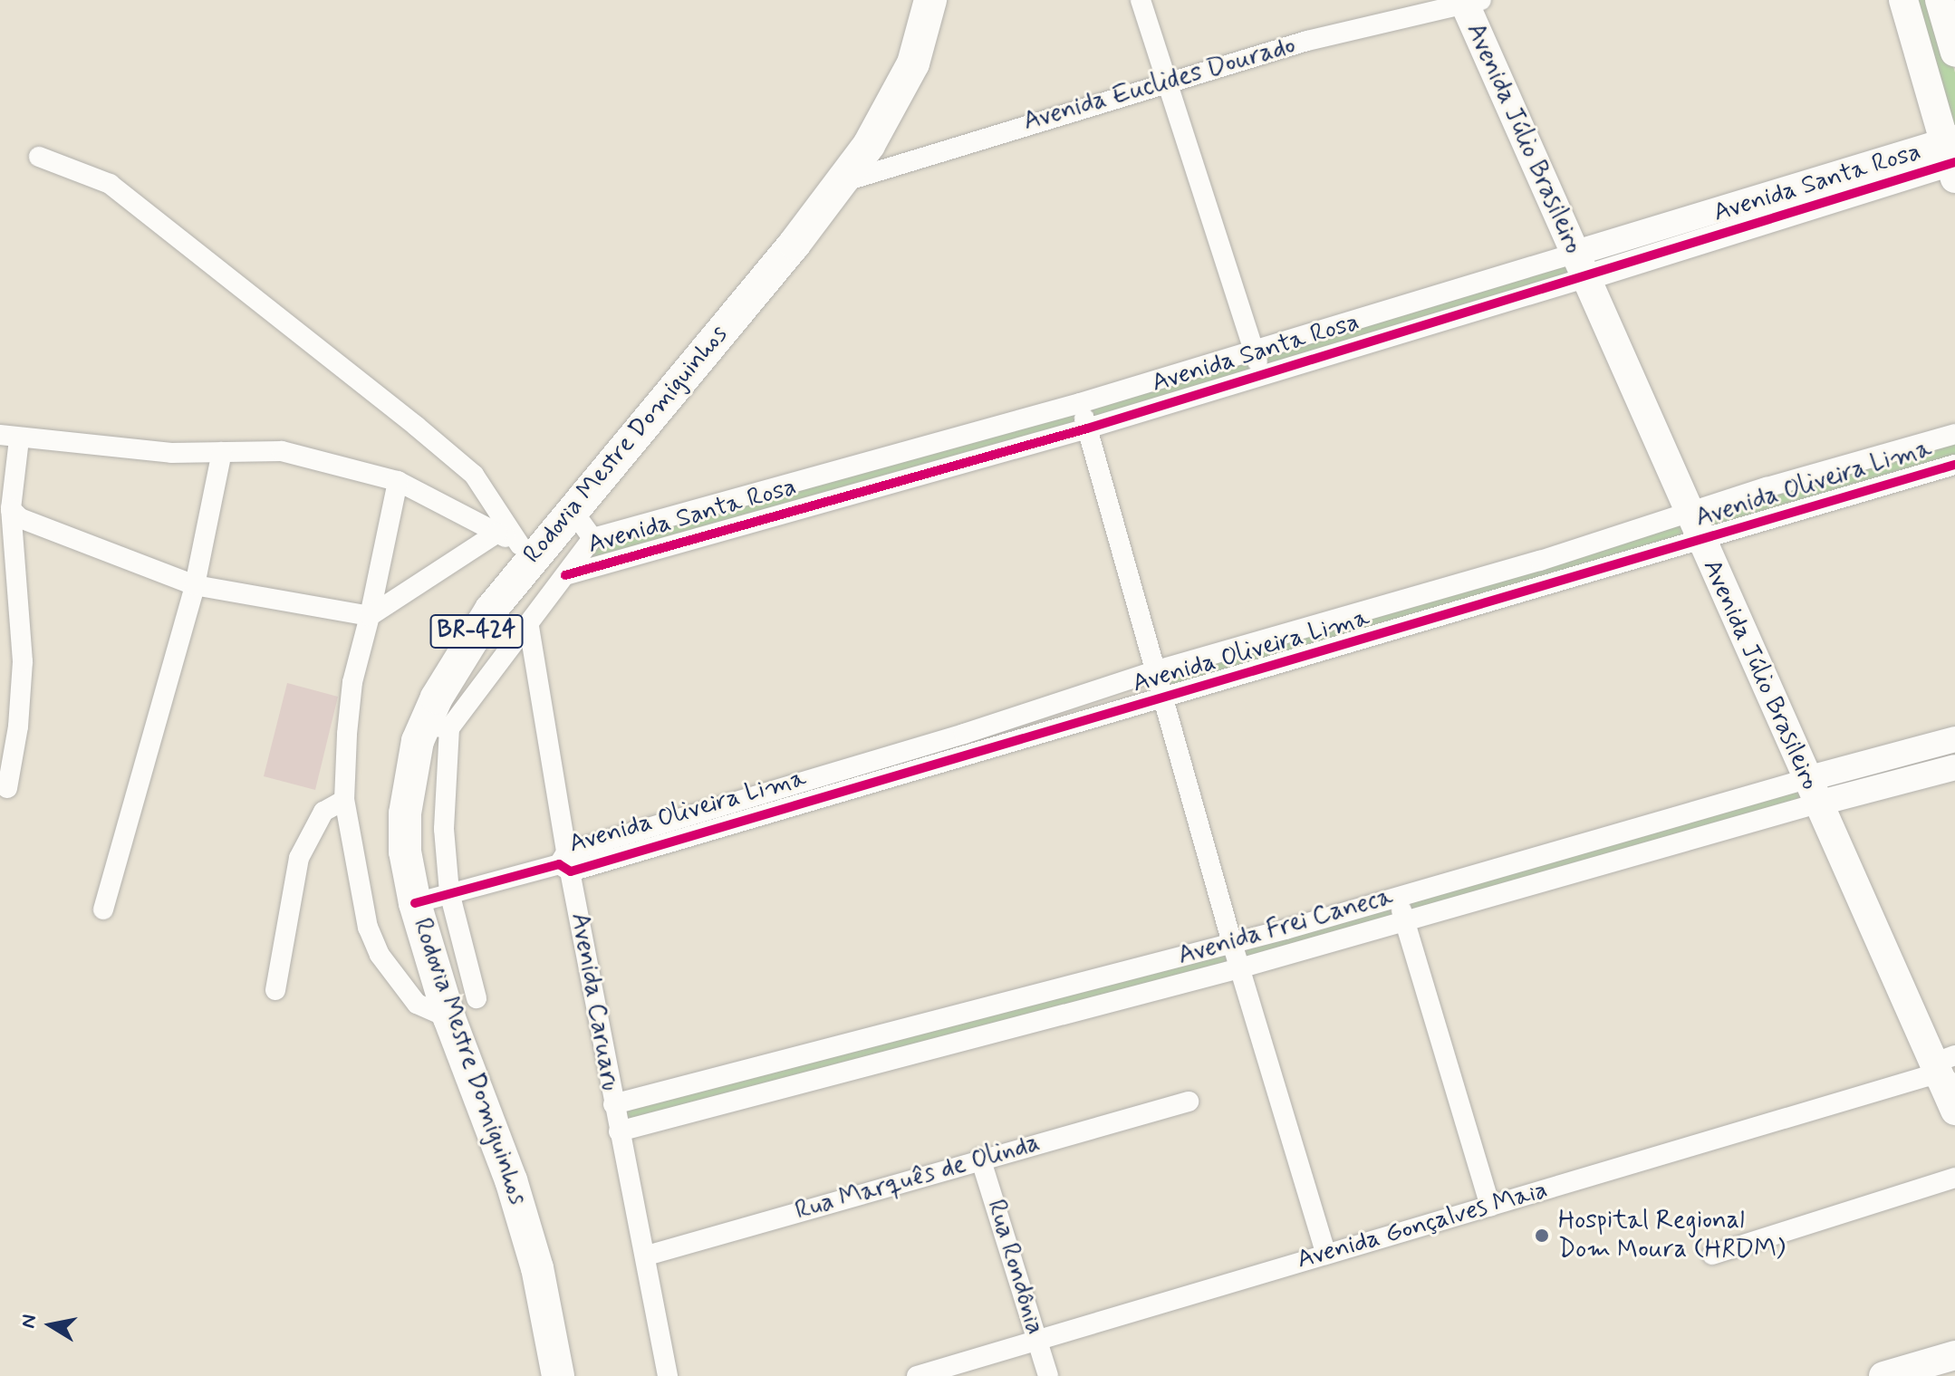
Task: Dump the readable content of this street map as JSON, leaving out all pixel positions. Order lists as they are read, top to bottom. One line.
{"streets":{"main road":["Avenida Júlio Brasileiro","Rodovia Mestre Domiguinhos","BR-424"],"street":["Avenida Euclides Dourado","Avenida Santa Rosa","Avenida Oliveira Lima","Avenida Frei Caneca","Avenida Caruaru","Rua Marquês de Olinda","Avenida Gonçalves Maia","Rua Rondônia"]},"crossings":[["Avenida Euclides Dourado","Avenida Júlio Brasileiro"],["Avenida Euclides Dourado","Rodovia Mestre Domiguinhos"],["Avenida Júlio Brasileiro","Avenida Santa Rosa"],["Avenida Júlio Brasileiro","Avenida Oliveira Lima"],["Avenida Júlio Brasileiro","Avenida Frei Caneca"],["Avenida Júlio Brasileiro","Avenida Gonçalves Maia"],["Rodovia Mestre Domiguinhos","Avenida Oliveira Lima"],["Avenida Oliveira Lima","Avenida Caruaru"],["Avenida Frei Caneca","Avenida Caruaru"],["Avenida Caruaru","Rua Marquês de Olinda"],["Rua Marquês de Olinda","Rua Rondônia"],["Avenida Gonçalves Maia","Rua Rondônia"]],"places":["Hospital Regional Dom Moura (HRDM)"],"north":"left"}
